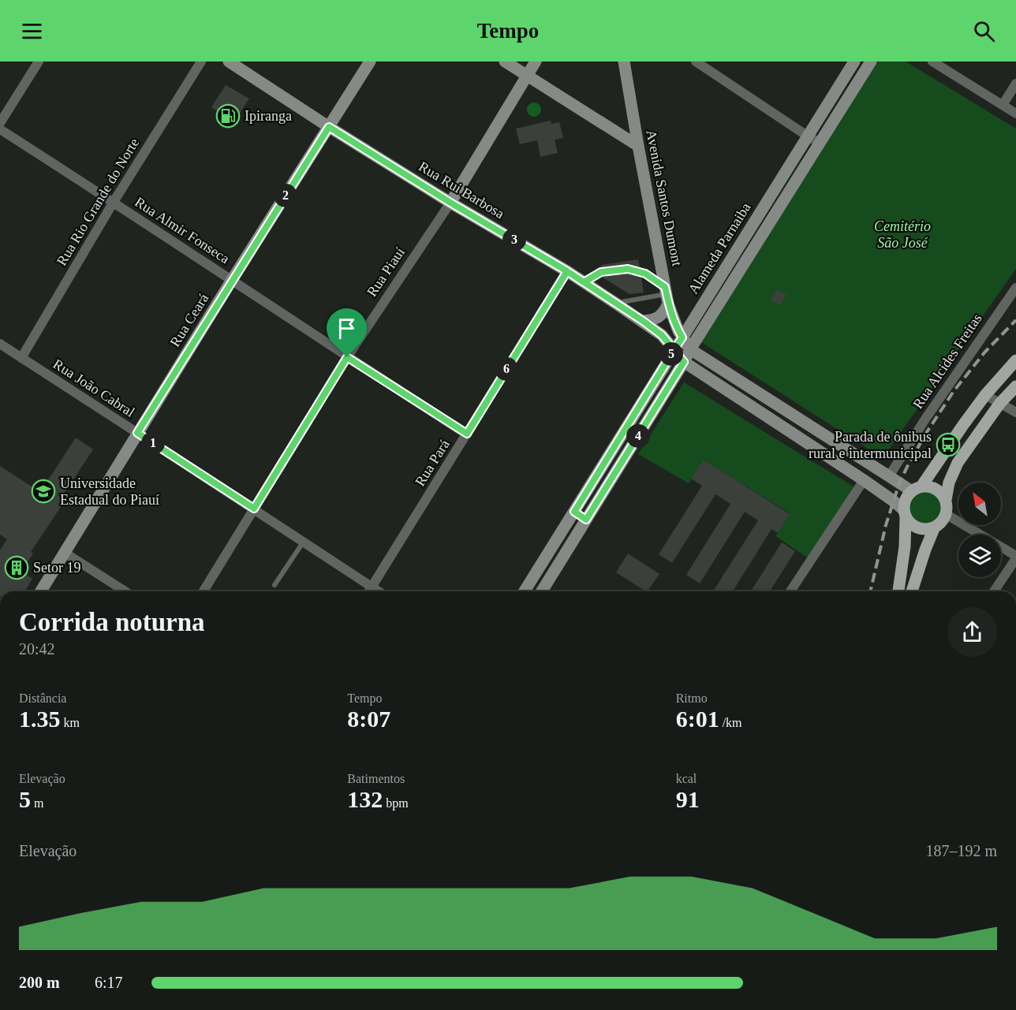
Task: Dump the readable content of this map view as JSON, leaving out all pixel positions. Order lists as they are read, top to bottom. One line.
{"streets":{"main road":["Rua Rui Barbosa","Avenida Santos Dumont","Alameda Parnaiba","Rua Piauí","Rua Ceará"],"street":["Rua Rio Grande do Norte","Rua Almir Fonseca","Rua Alcides Freitas","Rua João Cabral","Rua Pará"]},"crossings":[["Rua Rui Barbosa","Alameda Parnaiba"],["Rua Rui Barbosa","Rua Piauí"],["Rua Rui Barbosa","Rua Ceará"],["Rua Rui Barbosa","Rua Pará"],["Avenida Santos Dumont","Alameda Parnaiba"],["Rua Rio Grande do Norte","Rua Almir Fonseca"],["Rua Rio Grande do Norte","Rua João Cabral"],["Rua Almir Fonseca","Rua Piauí"],["Rua Almir Fonseca","Rua Ceará"],["Rua Almir Fonseca","Rua Pará"],["Rua Piauí","Rua João Cabral"],["Rua Ceará","Rua João Cabral"],["Rua João Cabral","Rua Pará"]],"parks":["Cemitério São José"],"places":{"fuel station":["Ipiranga"],"bus stop":["Parada de ônibus rural e intermunicipal"],"school or university":["Universidade Estadual do Piauí"],"building":["Setor 19"]},"north":"top left","page":{"header":"Tempo","pins":["2","3","5","6","4","1"],"heading":["Corrida noturna","20:42"],"stats":[["Distância","1.35 km"],["Tempo","8:07"],["Ritmo","6:01 /km"],["Elevação","5 m"],["Batimentos","132 bpm"],["kcal","91"]],"chart":["Elevação","187–192 m"],"list":[{"name":"200 m","note":"6:17"}]}}
